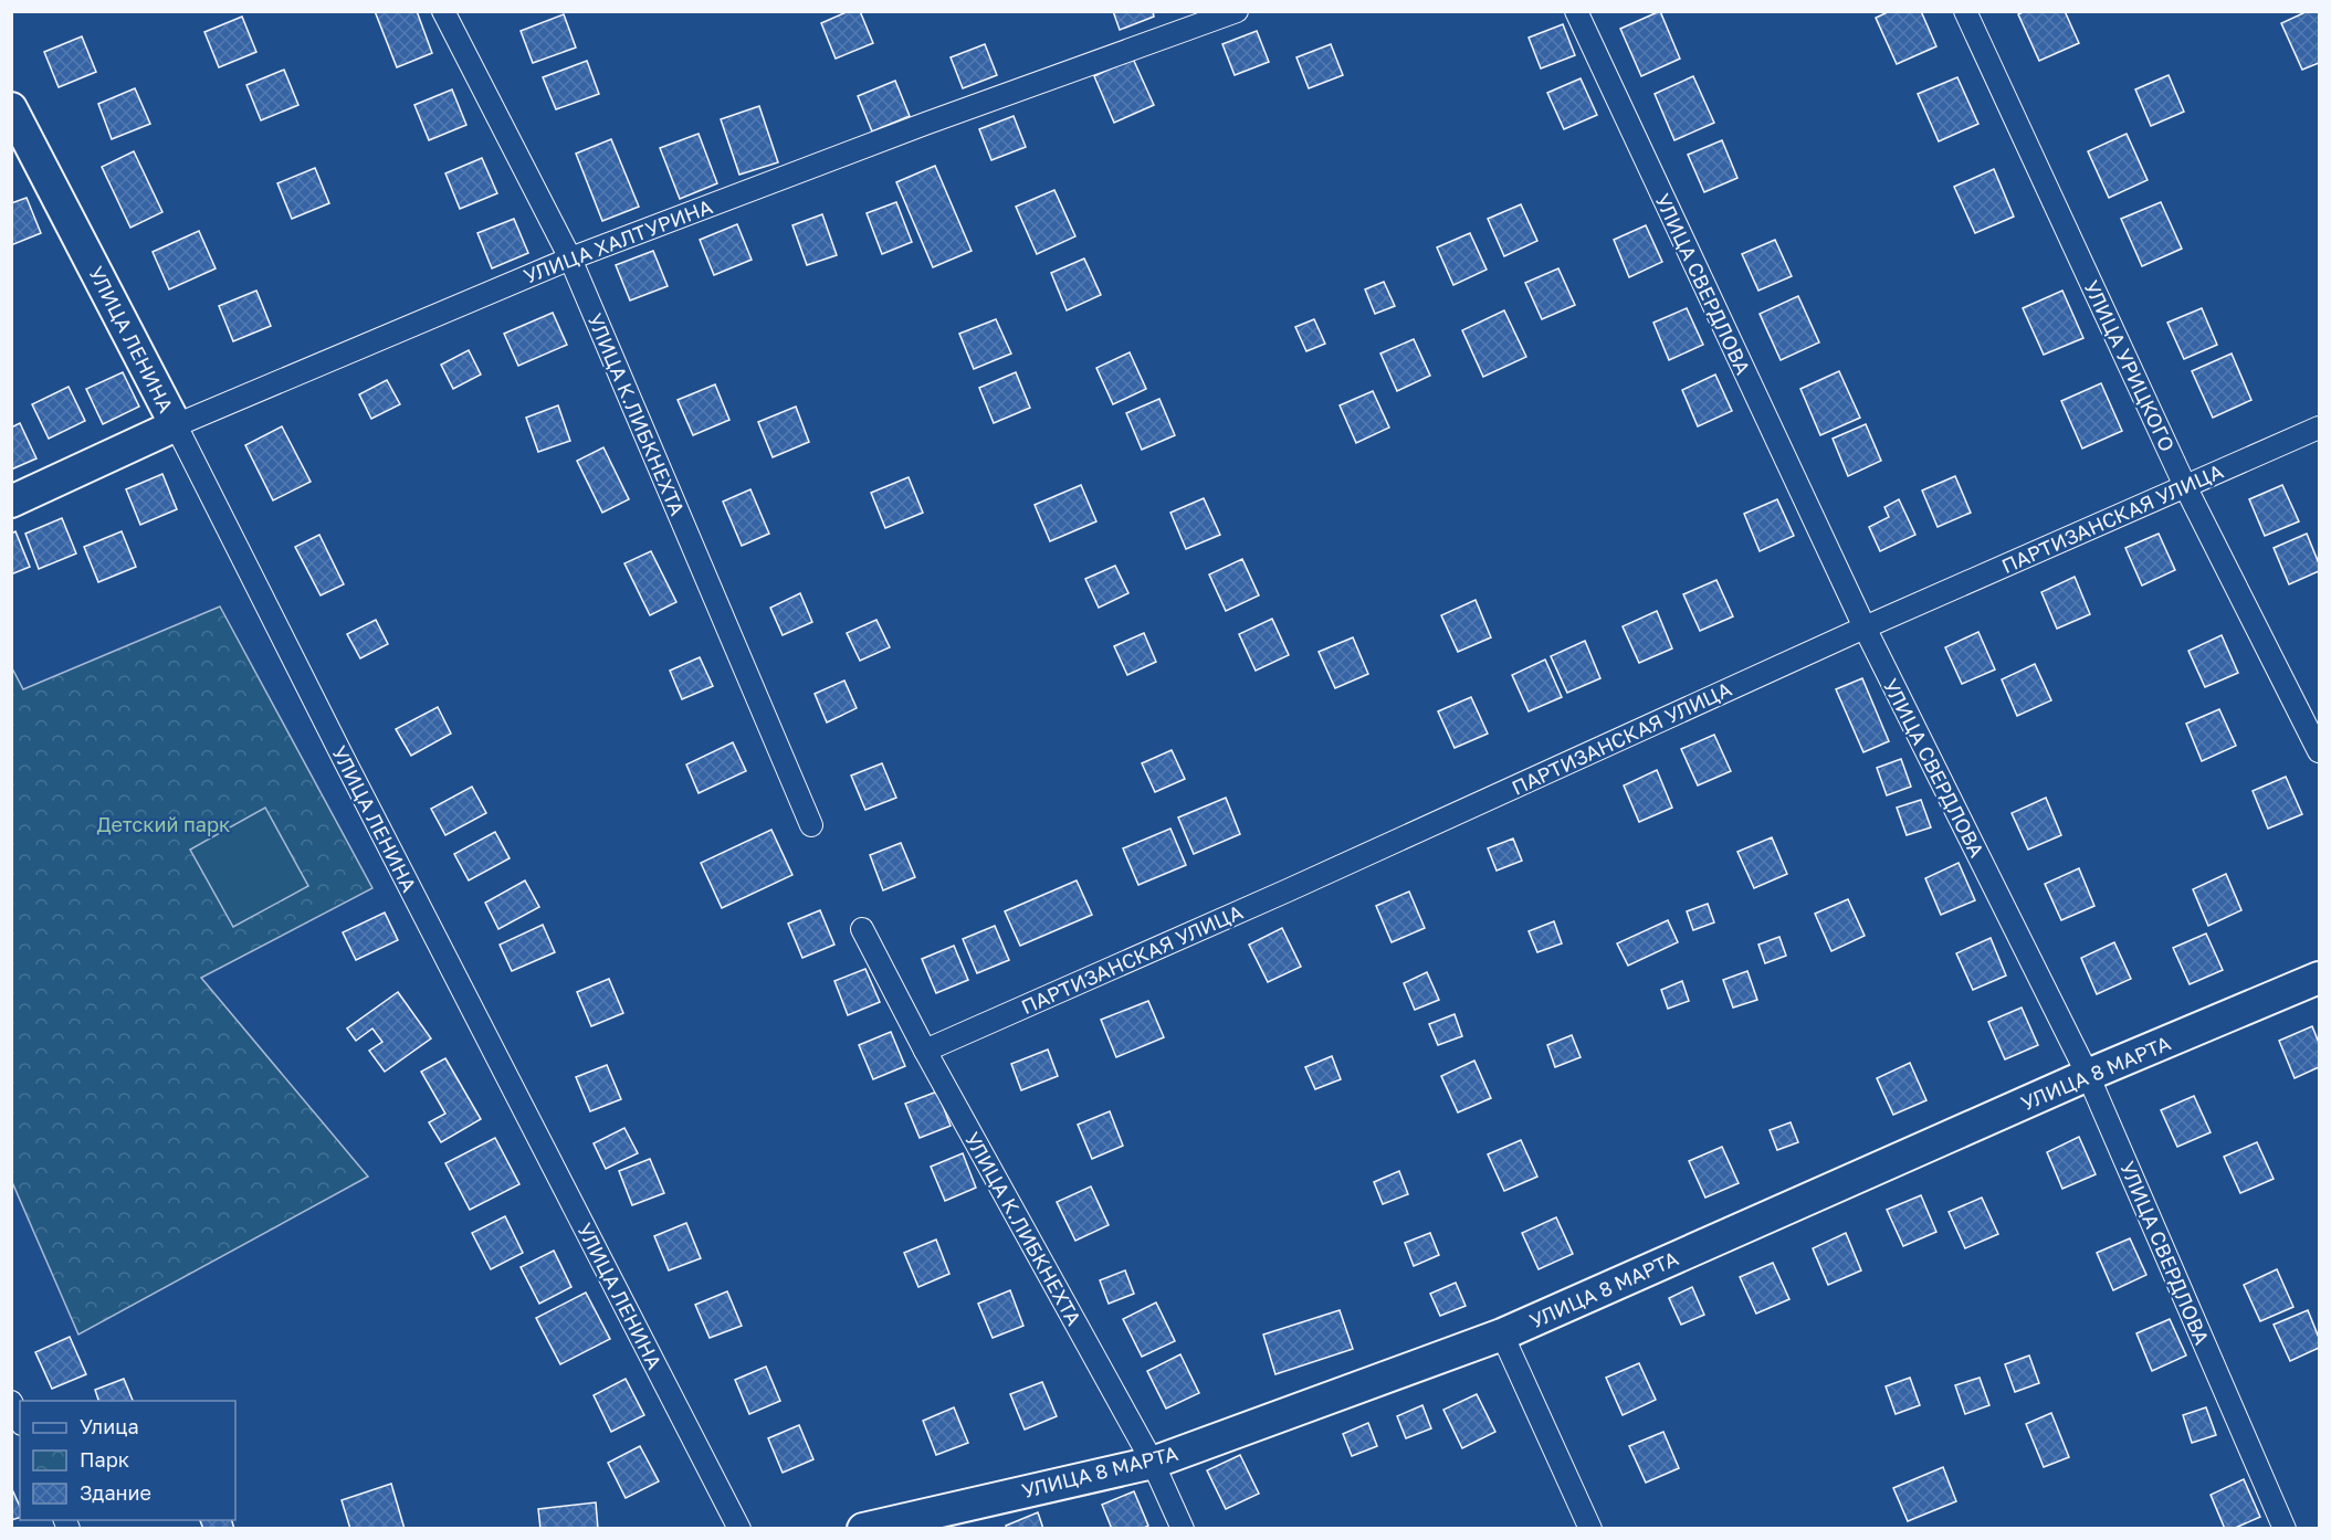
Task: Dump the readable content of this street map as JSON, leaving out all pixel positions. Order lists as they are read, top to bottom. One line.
{"streets":{"main road":["УЛИЦА ХАЛТУРИНА","УЛИЦА ЛЕНИНА","УЛИЦА 8 МАРТА"],"street":["УЛИЦА СВЕРДЛОВА","УЛИЦА УРИЦКОГО","УЛИЦА К.ЛИБКНЕХТА","ПАРТИЗАНСКАЯ УЛИЦА"]},"crossings":[["УЛИЦА ХАЛТУРИНА","УЛИЦА ЛЕНИНА"],["УЛИЦА ХАЛТУРИНА","УЛИЦА К.ЛИБКНЕХТА"],["УЛИЦА СВЕРДЛОВА","ПАРТИЗАНСКАЯ УЛИЦА"],["УЛИЦА СВЕРДЛОВА","УЛИЦА 8 МАРТА"],["УЛИЦА УРИЦКОГО","ПАРТИЗАНСКАЯ УЛИЦА"],["УЛИЦА К.ЛИБКНЕХТА","ПАРТИЗАНСКАЯ УЛИЦА"],["УЛИЦА К.ЛИБКНЕХТА","УЛИЦА 8 МАРТА"]],"parks":["Детский парк"],"legend":["Улица","Парк","Здание"]}
